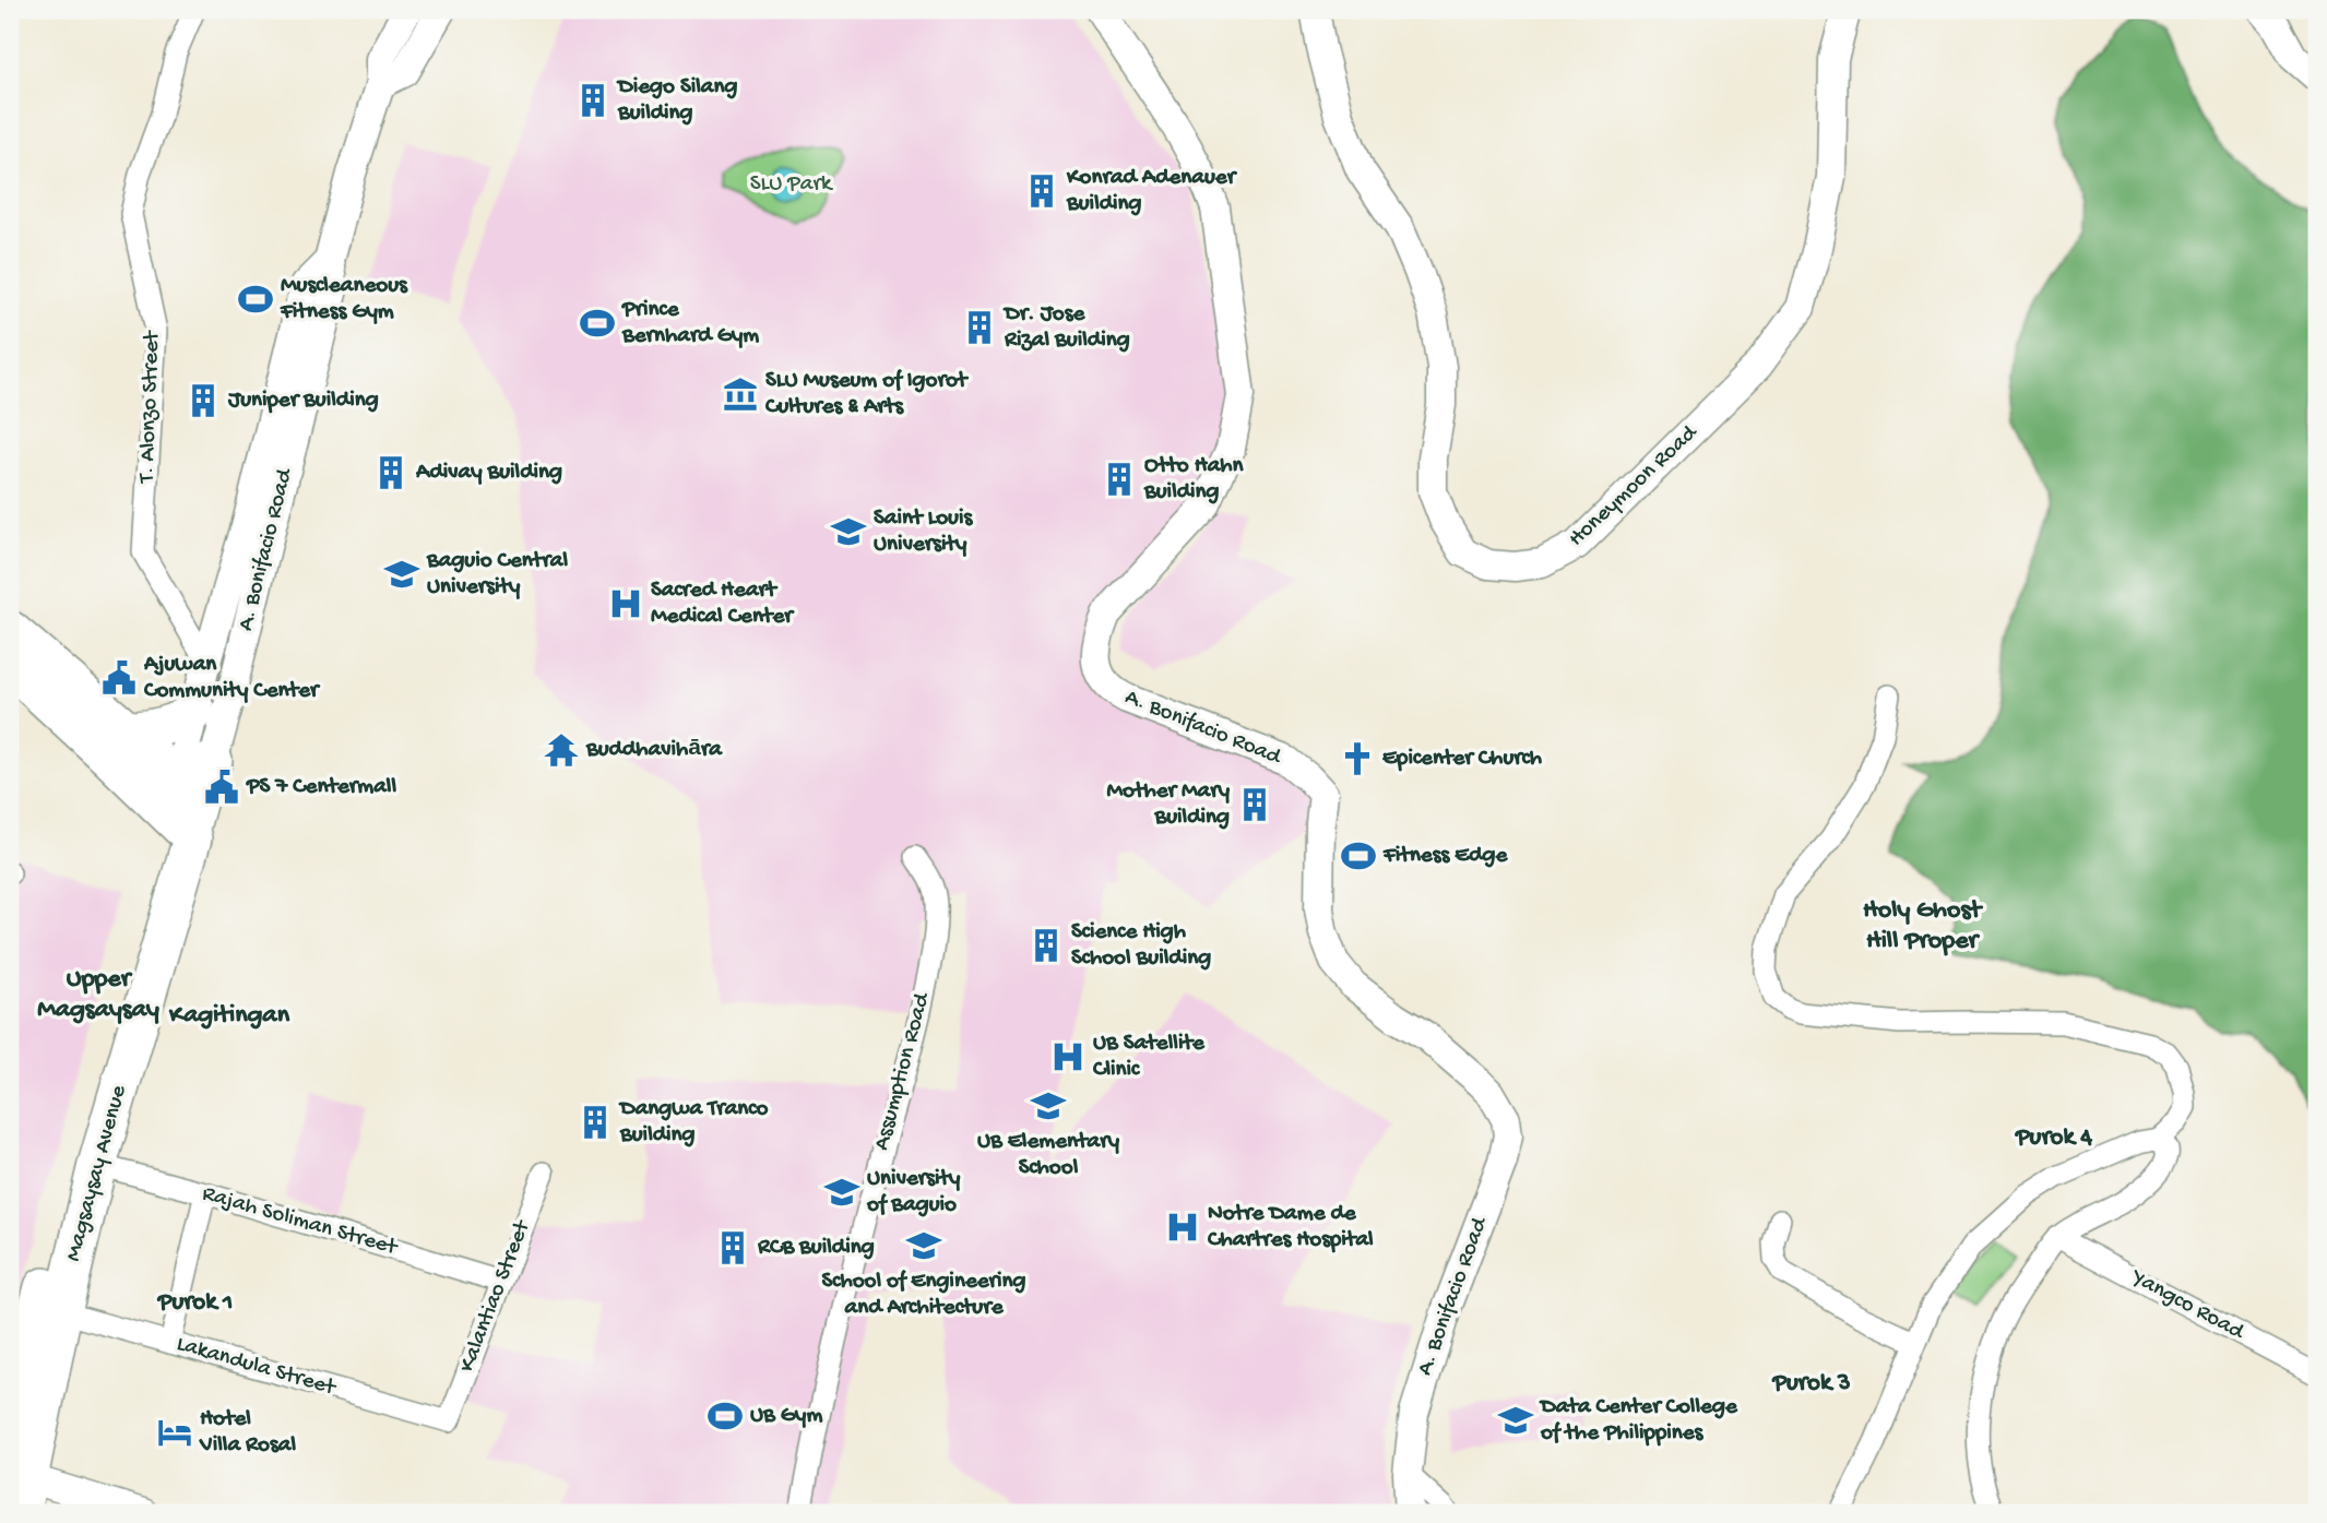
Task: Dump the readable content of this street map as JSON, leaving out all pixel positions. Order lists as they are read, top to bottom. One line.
{"streets":{"highway":["Magsaysay Avenue"],"main road":["Honeymoon Road","A. Bonifacio Road"],"street":["T. Alonzo Street","Assumption Road","Rajah Soliman Street","Kalantiao Street","Yangco Road","Lakandula Street"]},"crossings":[["T. Alonzo Street","A. Bonifacio Road"],["A. Bonifacio Road","Magsaysay Avenue"],["Magsaysay Avenue","Rajah Soliman Street"],["Magsaysay Avenue","Lakandula Street"],["Rajah Soliman Street","Kalantiao Street"],["Kalantiao Street","Lakandula Street"]],"districts":["Holy Ghost Hill Proper","Upper Magsaysay","Kagitingan","Purok 4","Purok 1","Purok 3"],"parks":["SLU Park"],"places":{"building":["Diego Silang Building","Konrad Adenauer Building","Dr. Jose Rizal Building","Juniper Building","Adivay Building","Otto Hahn Building","Mother Mary Building","Science High School Building","Dangwa Tranco Building","RCB Building"],"sports":["Muscleaneous Fitness Gym","Prince Bernhard Gym","Fitness Edge","UB Gym"],"museum":["SLU Museum of Igorot Cultures & Arts"],"school or university":["Saint Louis University","Baguio Central University","UB Elementary School","University of Baguio","School of Engineering and Architecture","Data Center College of the Philippines"],"hospital":["Sacred Heart Medical Center","UB Satellite Clinic","Notre Dame de Chartres Hospital"],"public building":["Ajuwan Community Center","PS 7 Centermall"],"temple":["Buddhavihāra"],"church":["Epicenter Church"],"hotel":["Hotel Villa Rosal"]}}
